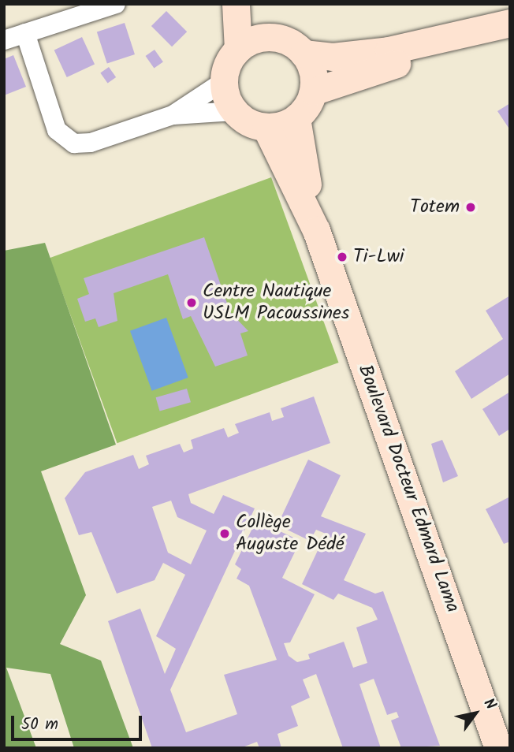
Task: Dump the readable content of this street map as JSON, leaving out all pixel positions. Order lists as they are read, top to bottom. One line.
{"streets":{"street":["Boulevard Docteur Edmard Lama"]},"places":["Totem","Ti-Lwi","Centre Nautique USLM Pacoussines","Collège Auguste Dédé"],"scale_bar":"50 m","north":"top right"}
